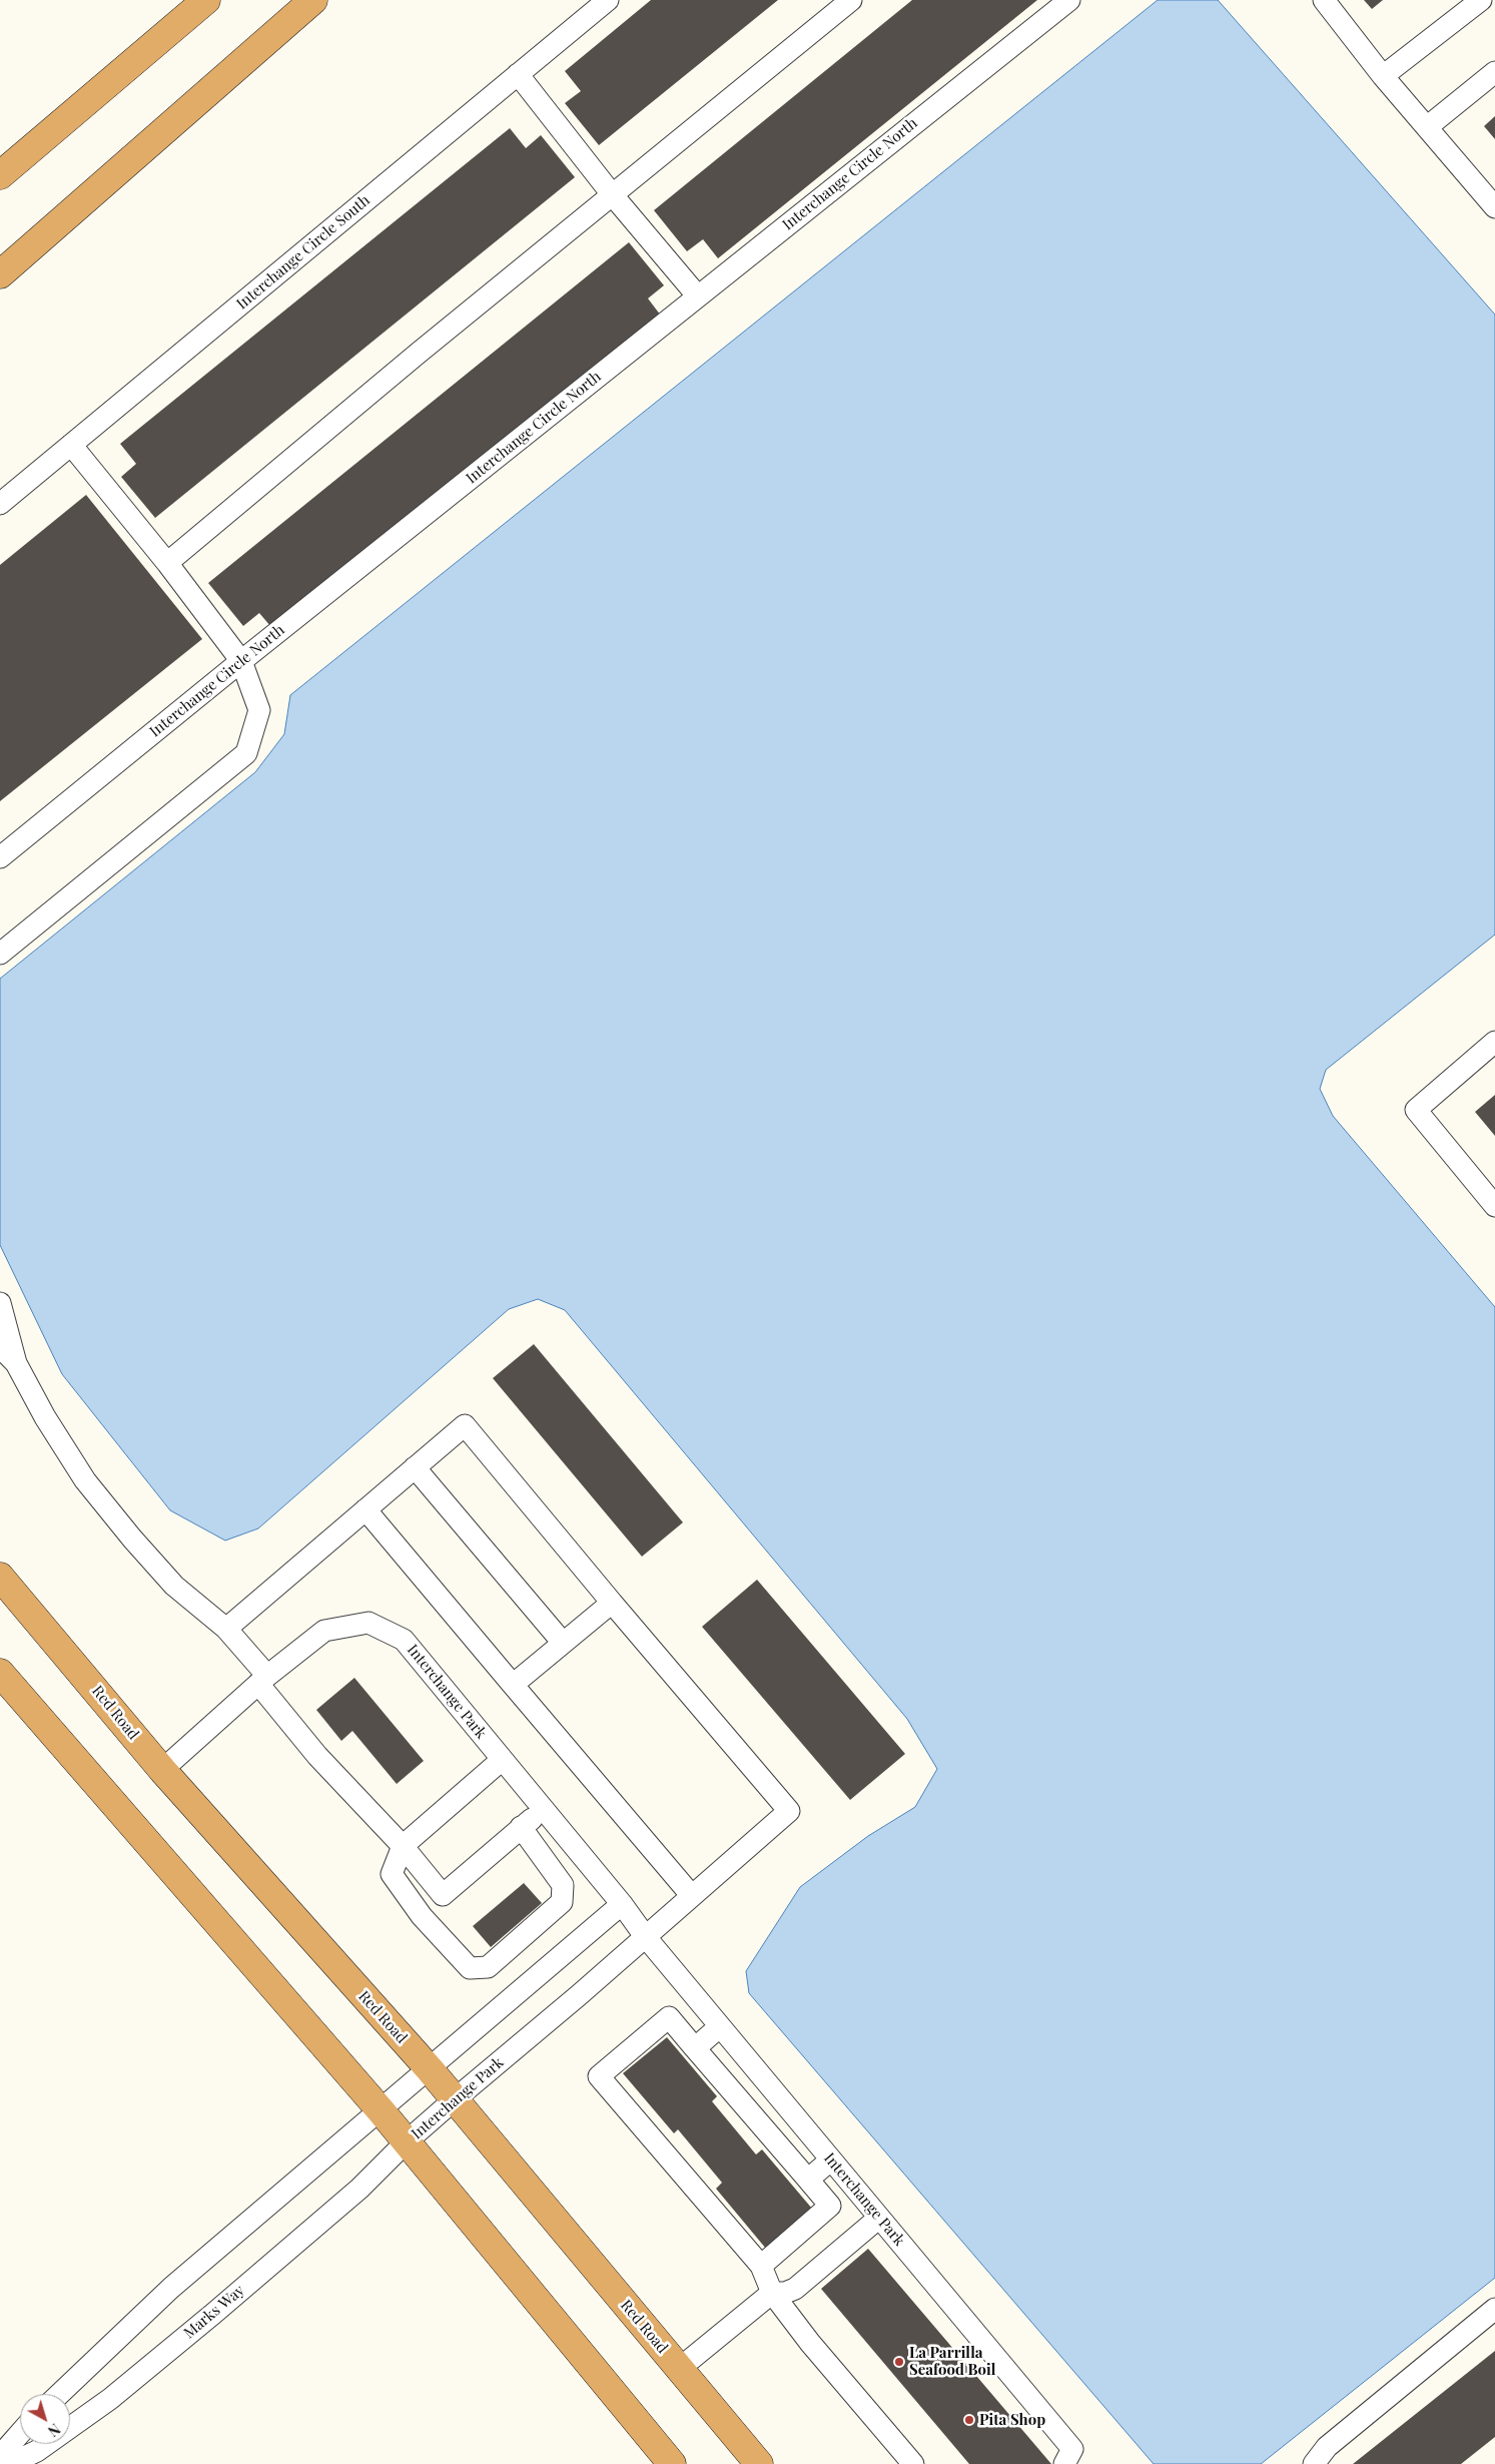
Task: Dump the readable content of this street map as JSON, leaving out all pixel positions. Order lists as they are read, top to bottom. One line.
{"streets":{"highway":["Red Road"],"street":["Interchange Circle North","Interchange Circle South","Interchange Park","Marks Way"]},"crossings":[["Interchange Park","Red Road"],["Interchange Park","Marks Way"]],"places":["La Parrilla Seafood Boil","Pita Shop"],"north":"bottom right"}
